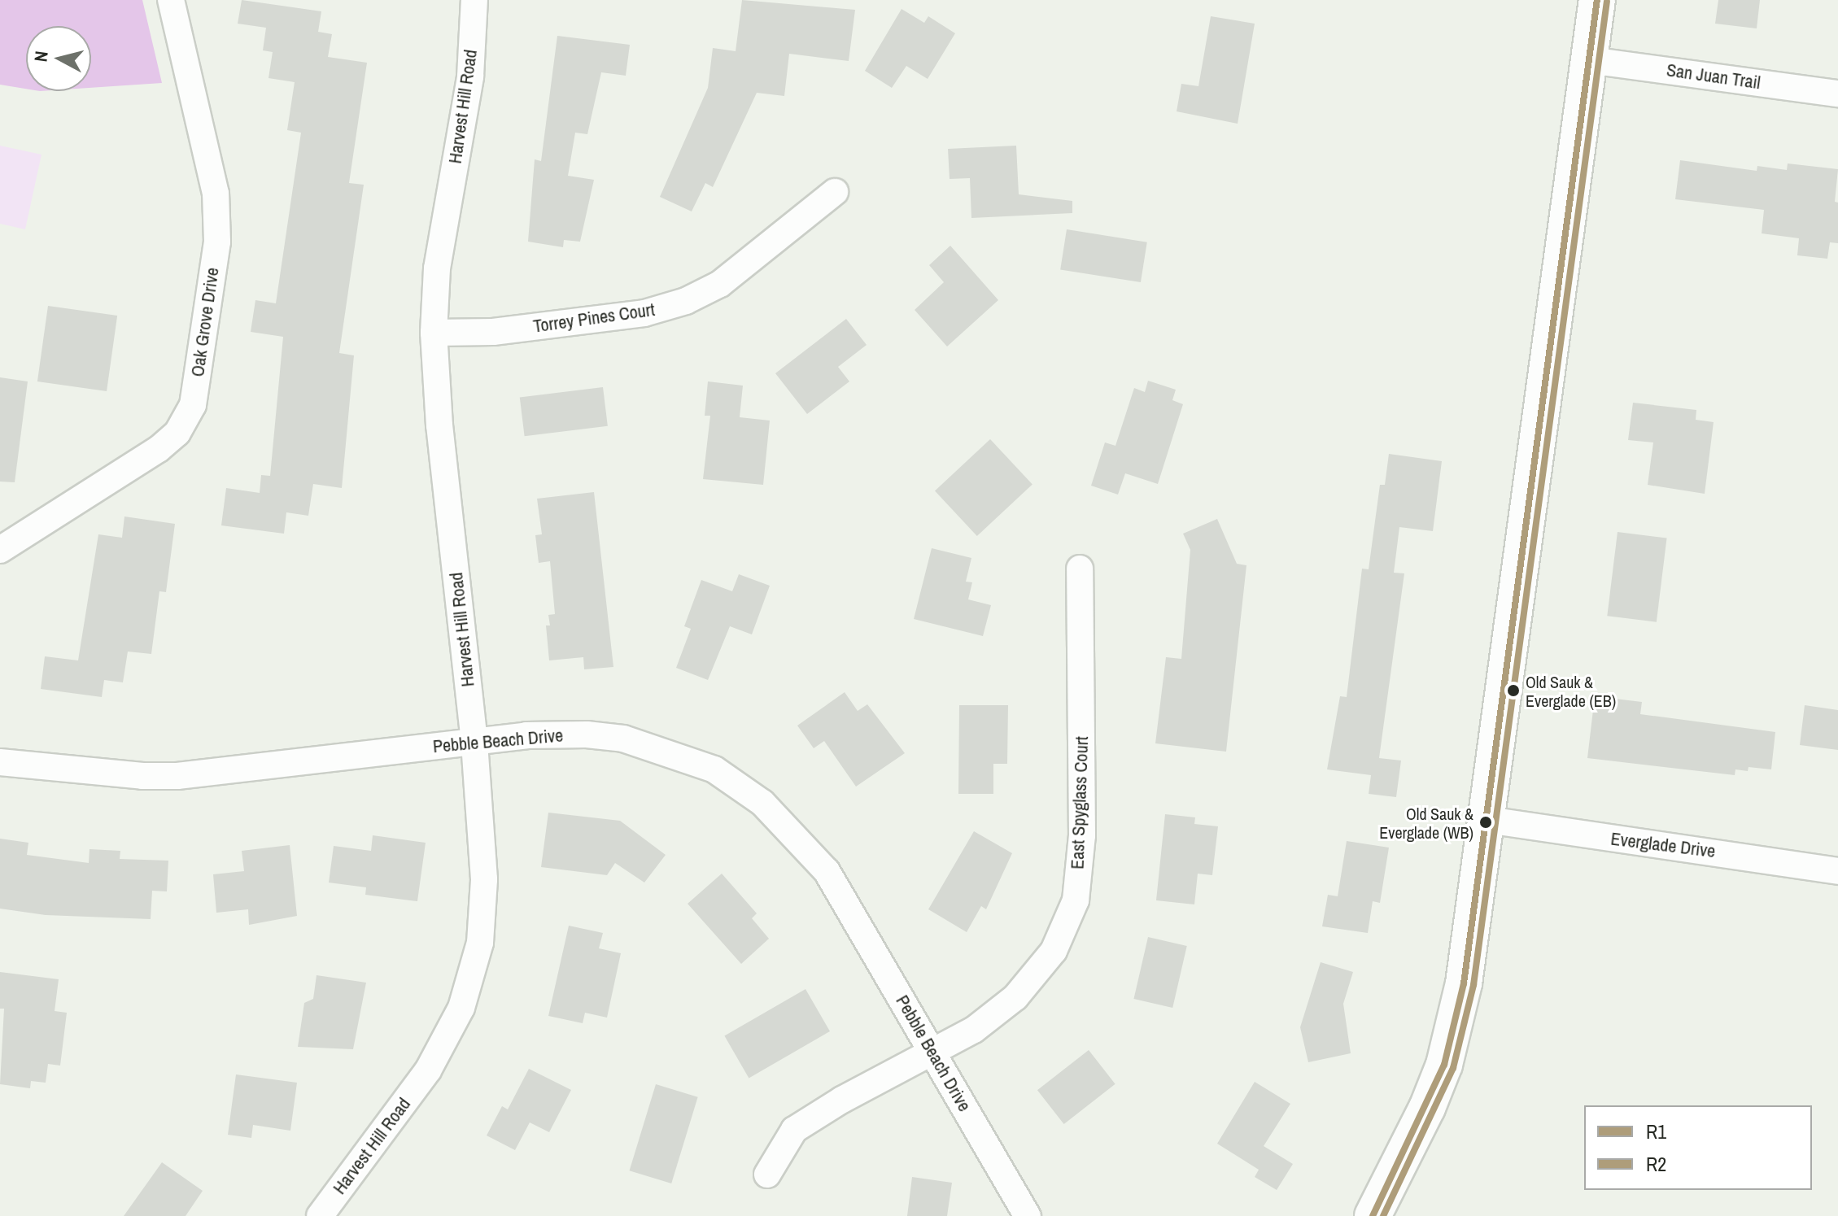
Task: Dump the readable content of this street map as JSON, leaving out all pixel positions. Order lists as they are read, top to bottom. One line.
{"streets":{"street":["San Juan Trail","Harvest Hill Road","Torrey Pines Court","Oak Grove Drive","Pebble Beach Drive","East Spyglass Court","Everglade Drive"]},"crossings":[["Harvest Hill Road","Torrey Pines Court"],["Harvest Hill Road","Pebble Beach Drive"],["Pebble Beach Drive","East Spyglass Court"]],"places":["Old Sauk & Everglade (EB)","Old Sauk & Everglade (WB)"],"lines":["transit line R1","transit line R2"],"legend":["R1","R2"],"north":"left"}
